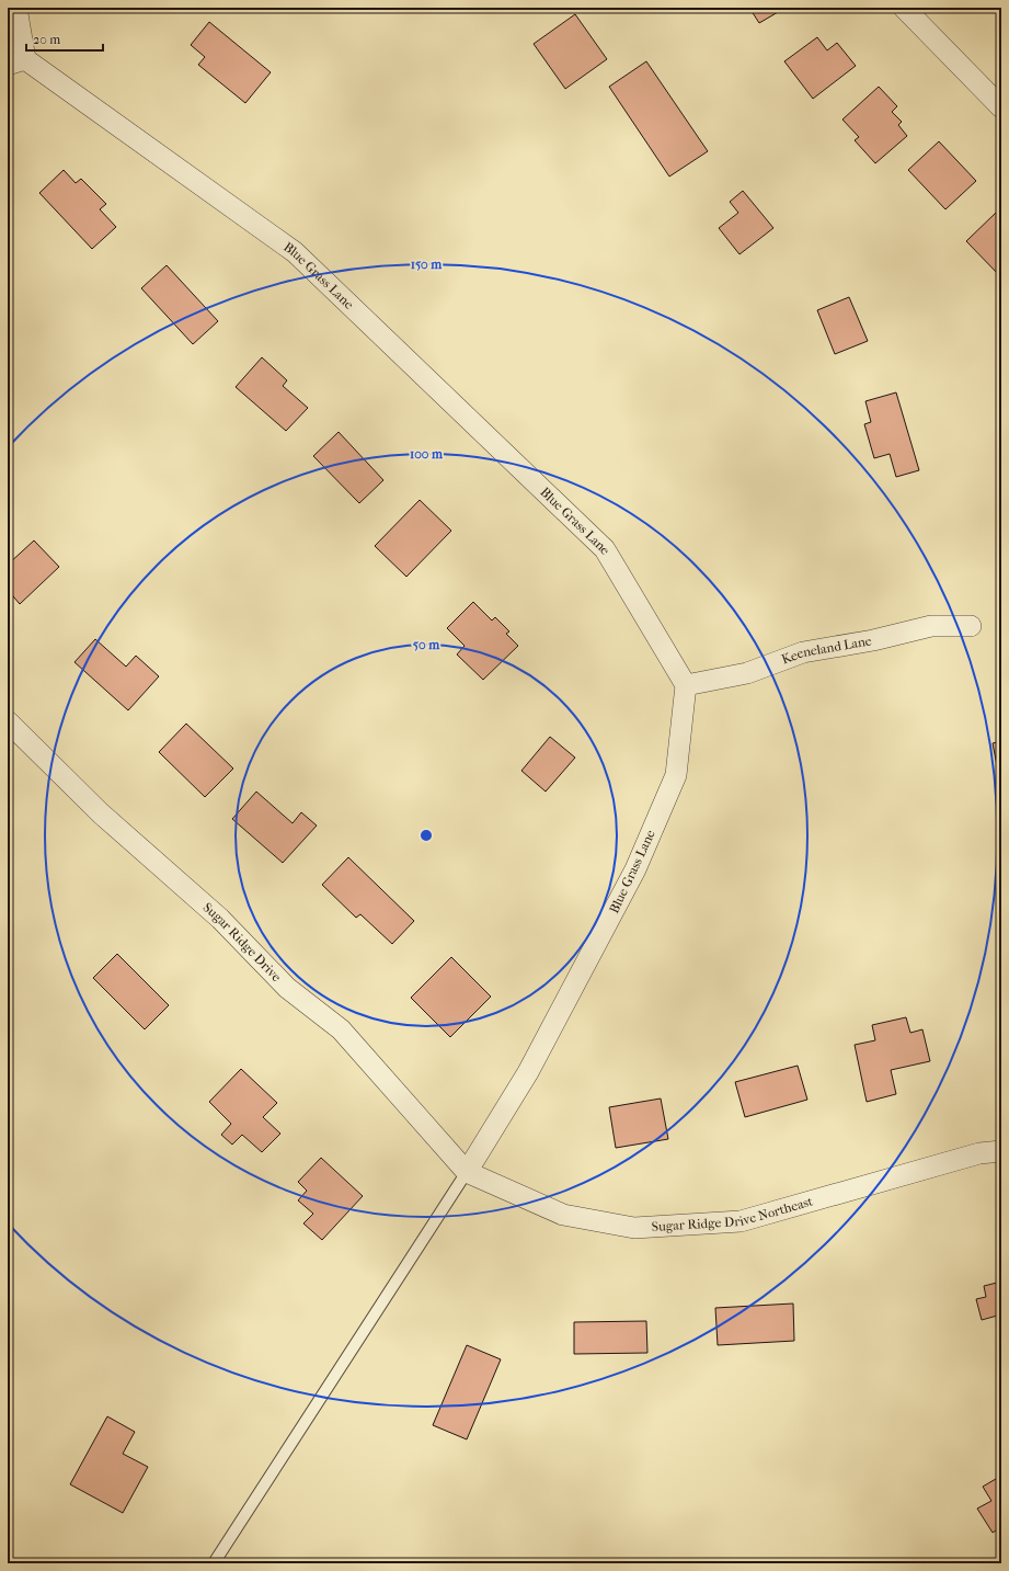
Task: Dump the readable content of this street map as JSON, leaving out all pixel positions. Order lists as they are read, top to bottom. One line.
{"streets":{"street":["Blue Grass Lane","Keeneland Lane","Sugar Ridge Drive","Sugar Ridge Drive Northeast"]},"crossings":[["Blue Grass Lane","Keeneland Lane"],["Blue Grass Lane","Sugar Ridge Drive"],["Blue Grass Lane","Sugar Ridge Drive Northeast"],["Sugar Ridge Drive","Sugar Ridge Drive Northeast"]],"scale_bar":"20 m","rings":["150 m","100 m","50 m"]}
